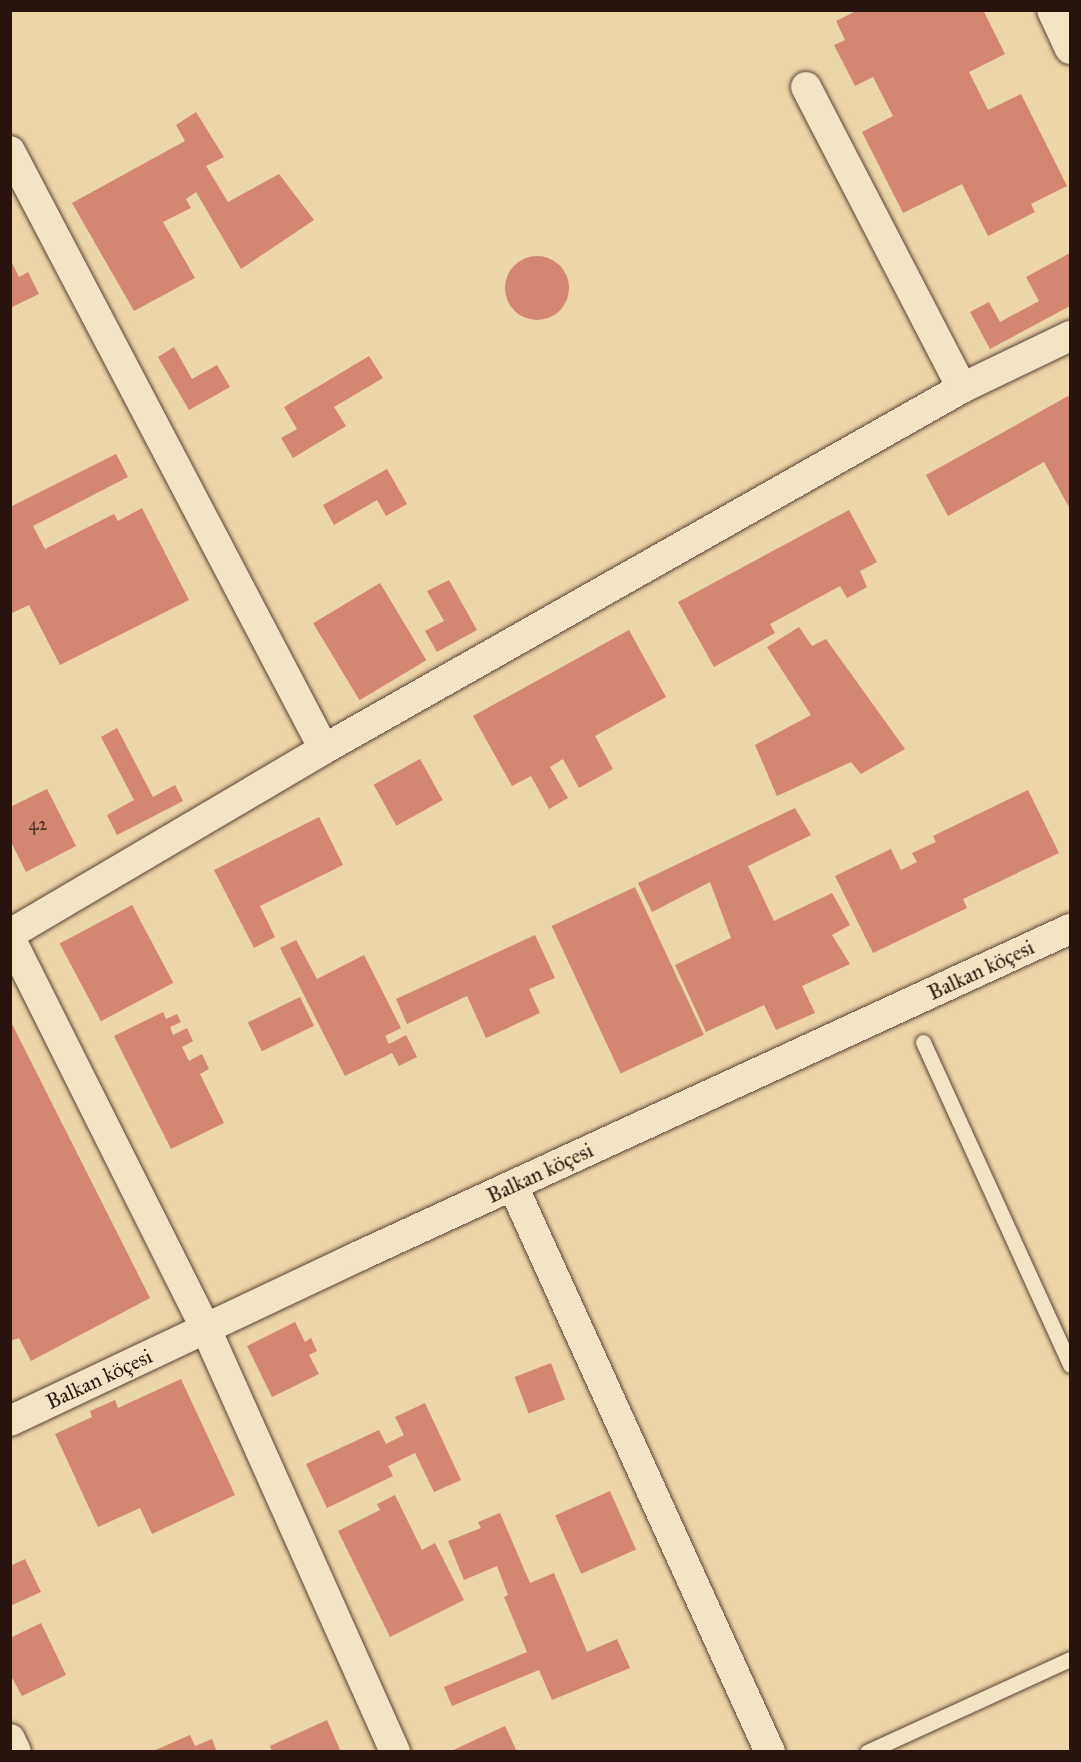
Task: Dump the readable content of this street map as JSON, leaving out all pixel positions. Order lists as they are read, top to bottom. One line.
{"streets":{"street":["Balkan köçesi"]},"house_numbers":["42"]}
